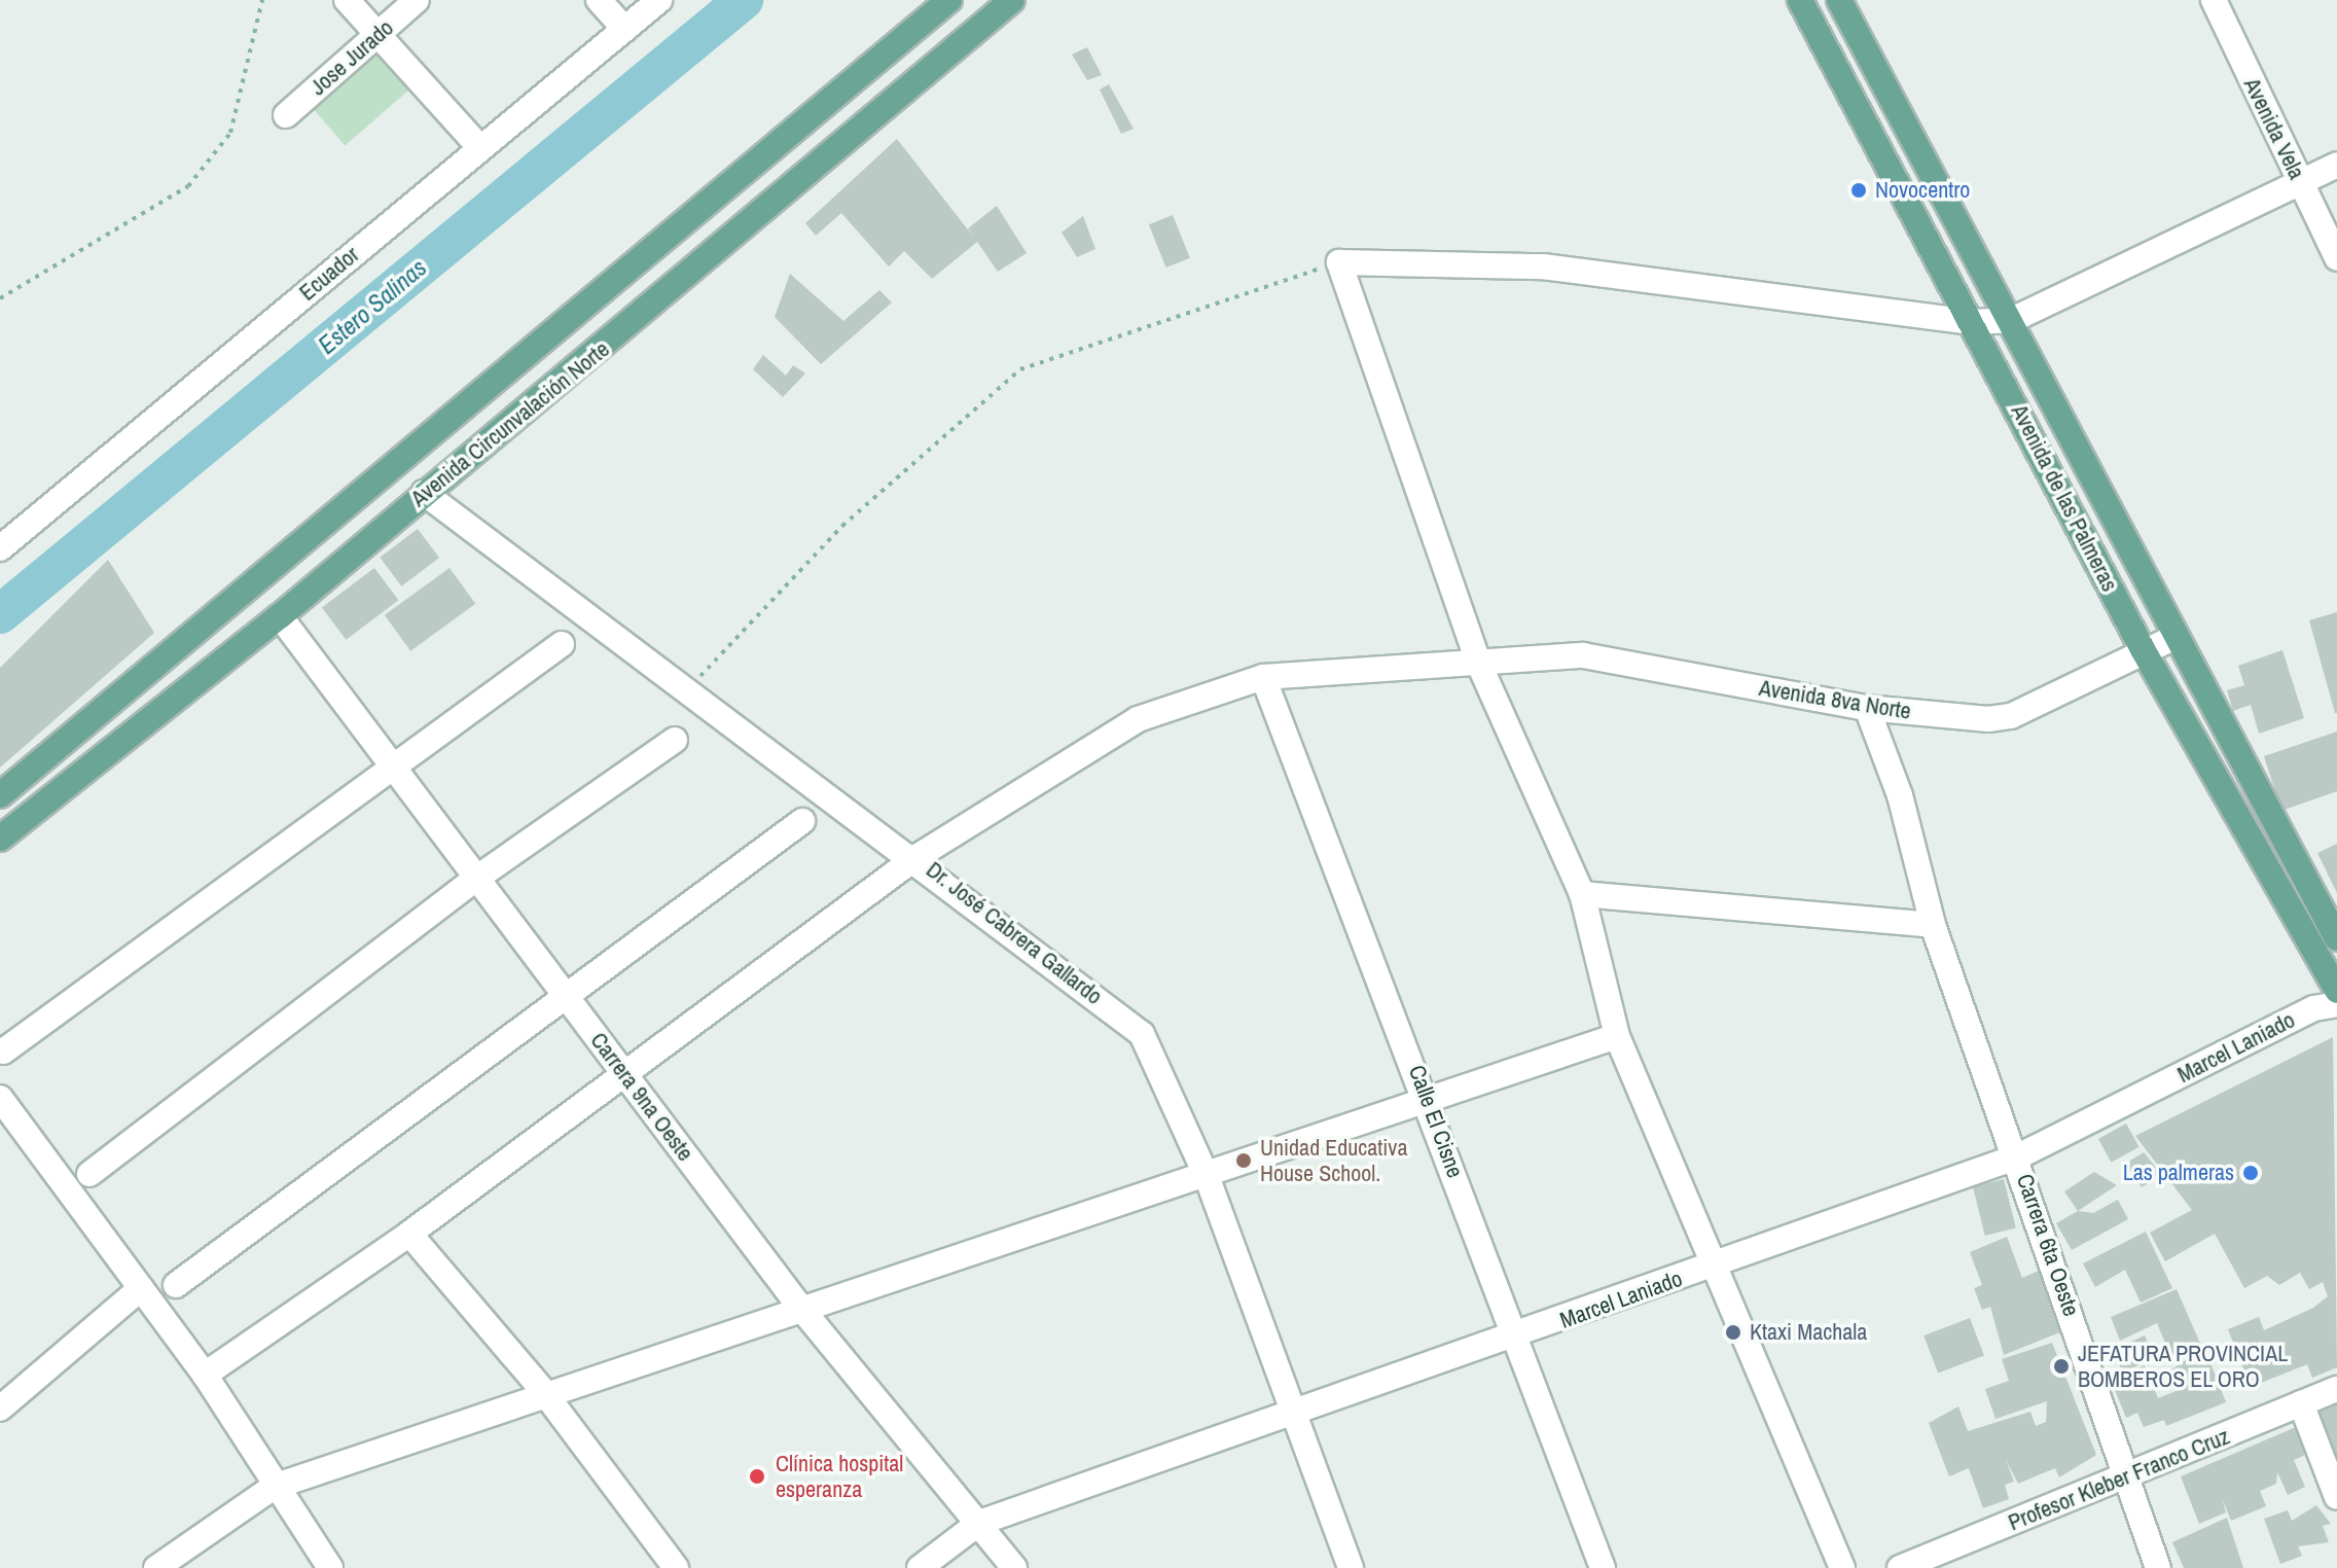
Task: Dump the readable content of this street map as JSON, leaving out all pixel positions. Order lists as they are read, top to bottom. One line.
{"streets":{"main road":["Avenida Circunvalación Norte","Avenida de las Palmeras"],"street":["Jose Jurado","Avenida Vela","Ecuador","Avenida 8va Norte","Dr. José Cabrera Gallardo","Marcel Laniado","Carrera 9na Oeste","Calle El Cisne","Carrera 6ta Oeste","Profesor Kleber Franco Cruz"]},"crossings":[["Avenida Circunvalación Norte","Dr. José Cabrera Gallardo"],["Avenida Circunvalación Norte","Carrera 9na Oeste"],["Avenida de las Palmeras","Avenida 8va Norte"],["Avenida de las Palmeras","Marcel Laniado"],["Avenida 8va Norte","Dr. José Cabrera Gallardo"],["Avenida 8va Norte","Carrera 9na Oeste"],["Avenida 8va Norte","Calle El Cisne"],["Avenida 8va Norte","Carrera 6ta Oeste"],["Dr. José Cabrera Gallardo","Marcel Laniado"],["Marcel Laniado","Carrera 9na Oeste"],["Marcel Laniado","Calle El Cisne"],["Marcel Laniado","Carrera 6ta Oeste"],["Carrera 6ta Oeste","Profesor Kleber Franco Cruz"]],"water":["Estero Salinas"],"places":["Novocentro","Unidad Educativa House School.","Las palmeras","Ktaxi Machala","JEFATURA PROVINCIAL BOMBEROS EL ORO","Clínica hospital esperanza"]}
